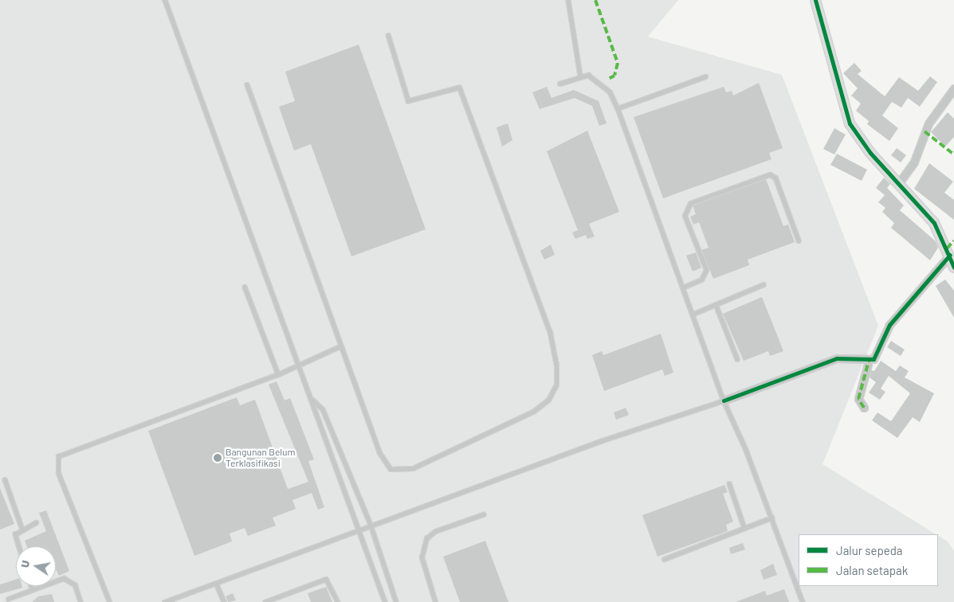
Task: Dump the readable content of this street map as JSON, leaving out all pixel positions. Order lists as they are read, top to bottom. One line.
{"places":["Bangunan Belum Terklasifikasi"],"legend":["Jalur sepeda","Jalan setapak"],"north":"left"}
